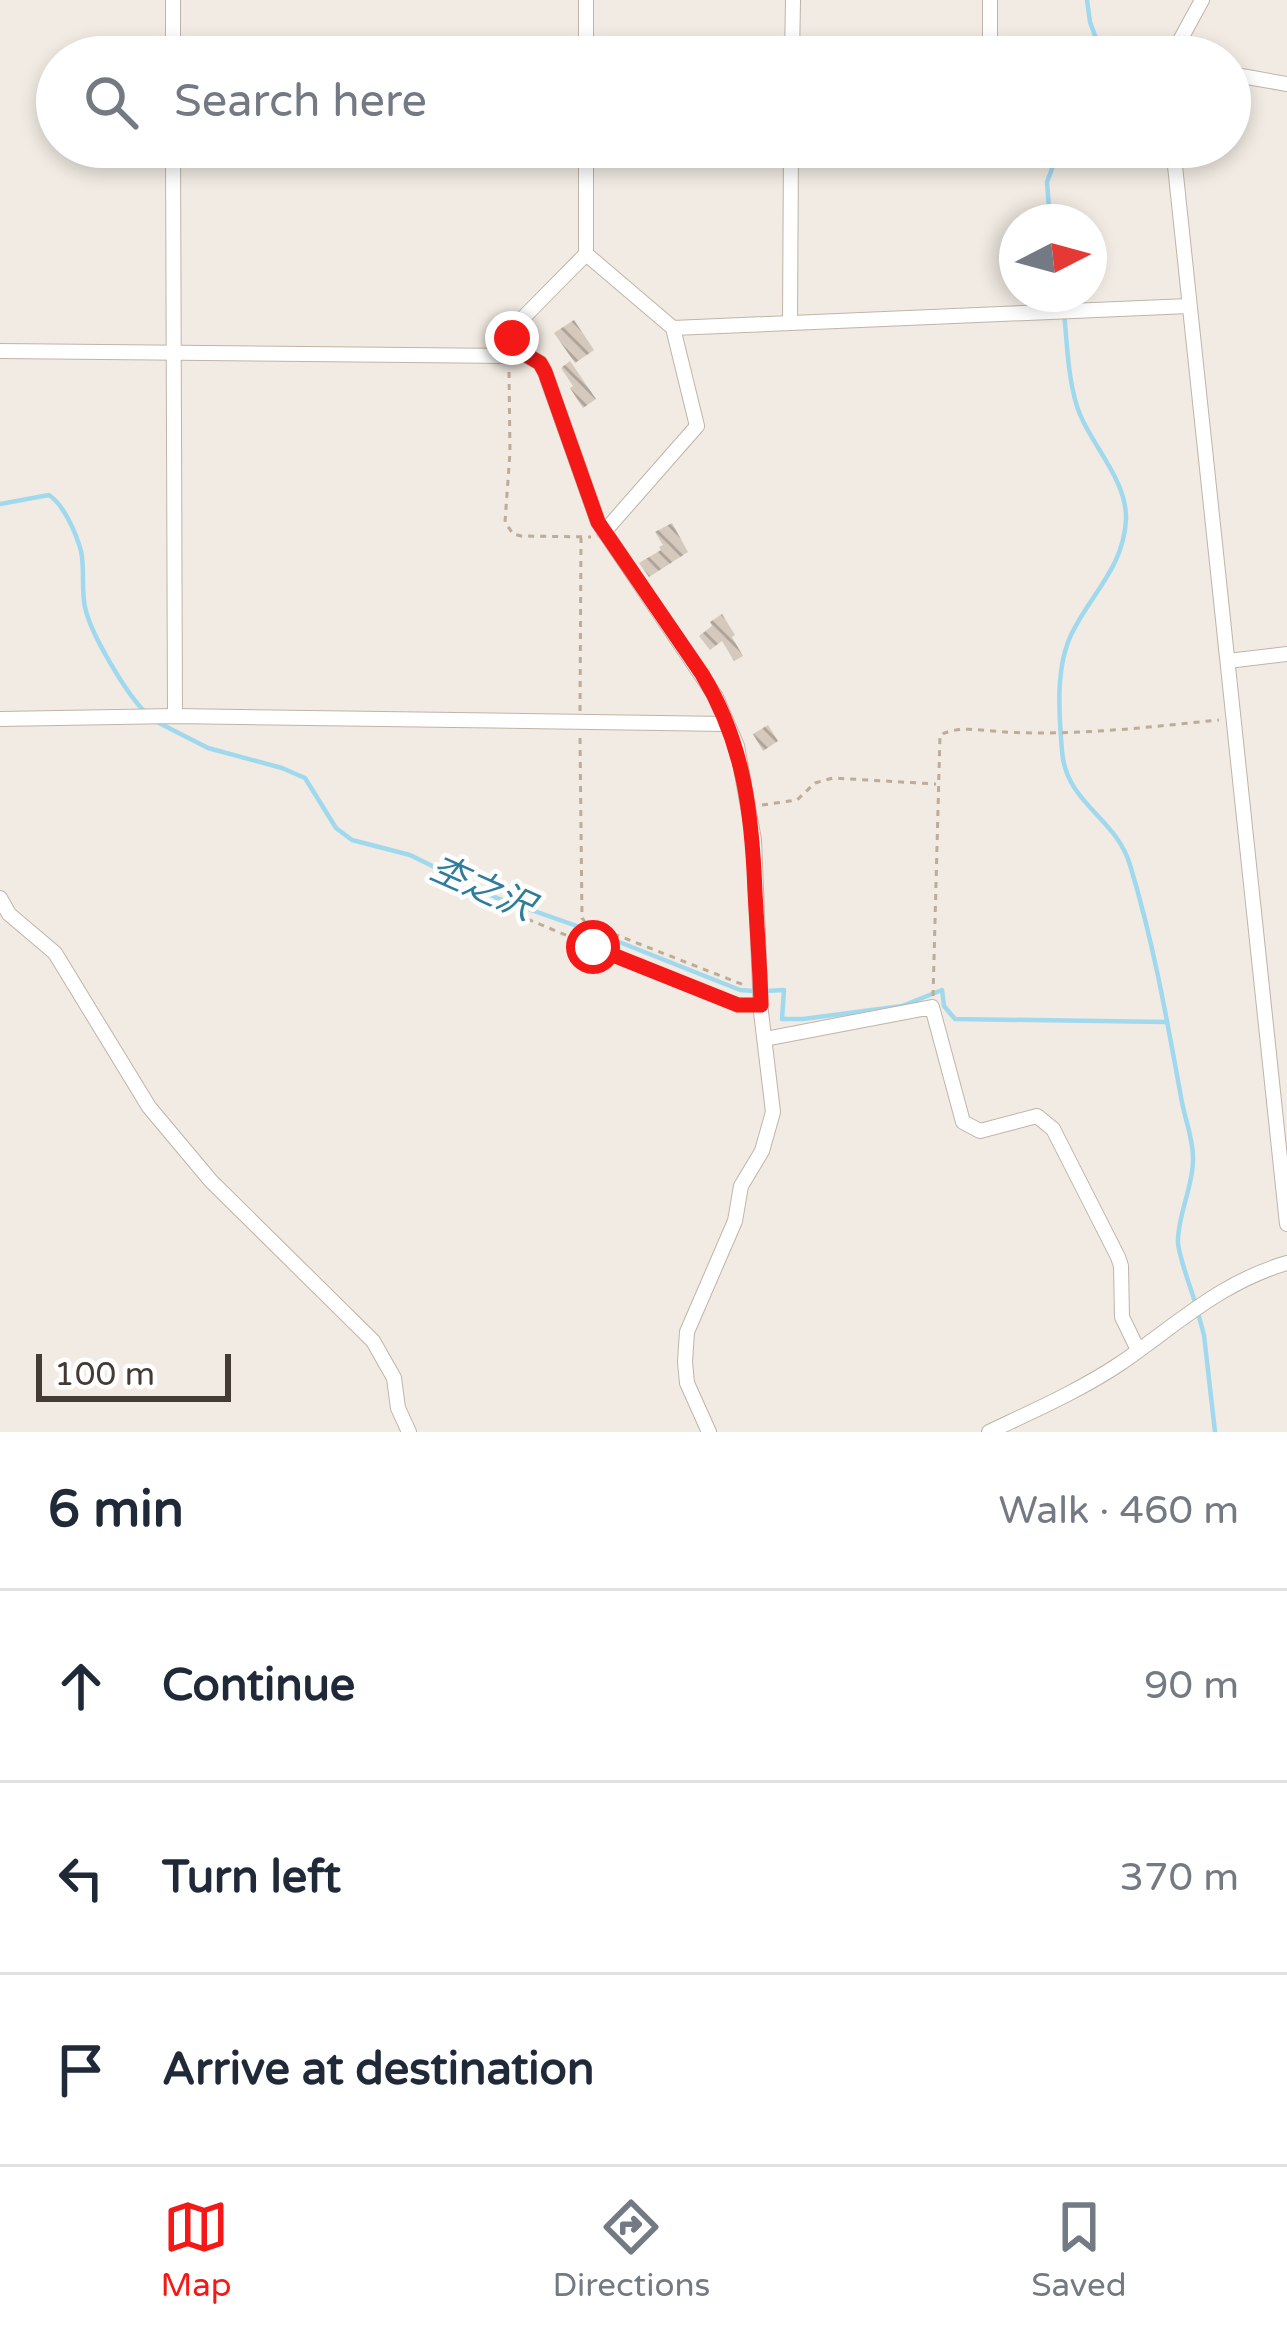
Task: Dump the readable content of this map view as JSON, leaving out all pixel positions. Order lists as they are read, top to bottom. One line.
{"water":["杢之沢"],"scale_bar":"100 m","north":"right","page":{"search":"Search here","scale":"100 m","heading":["6 min","Walk · 460 m"],"list":[["Continue","90 m"],["Turn left","370 m"],"Arrive at destination"],"nav":["Map","Directions","Saved"]}}
